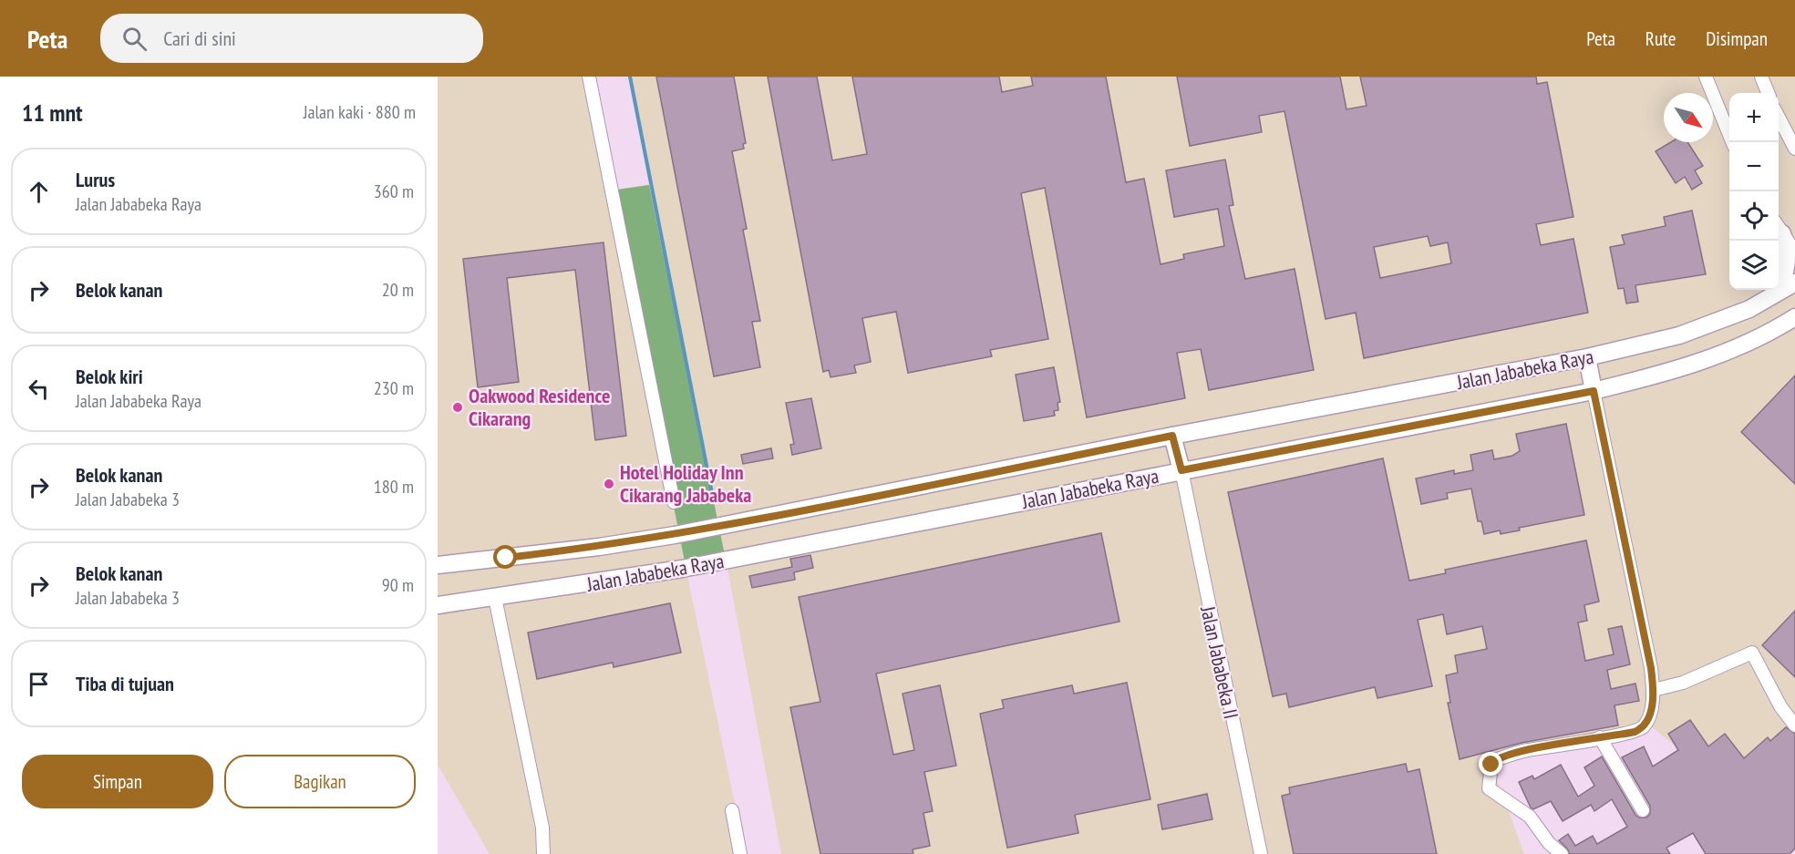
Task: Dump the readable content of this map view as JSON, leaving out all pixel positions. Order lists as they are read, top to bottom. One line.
{"streets":{"main road":["Jalan Jababeka Raya"],"street":["Jalan Jababeka II"]},"crossings":[["Jalan Jababeka Raya","Jalan Jababeka II"]],"places":["Oakwood Residence Cikarang","Hotel Holiday Inn Cikarang Jababeka"],"north":"bottom right","page":{"header":"Peta","search":"Cari di sini","nav":["Peta","Rute","Disimpan"],"heading":["11 mnt","Jalan kaki · 880 m"],"map_buttons":["+","−"],"list":[["Lurus","Jalan Jababeka Raya","360 m"],["Belok kanan","20 m"],["Belok kiri","Jalan Jababeka Raya","230 m"],["Belok kanan","Jalan Jababeka 3","180 m"],["Belok kanan","Jalan Jababeka 3","90 m"],"Tiba di tujuan"],"buttons":["Simpan","Bagikan"]}}
